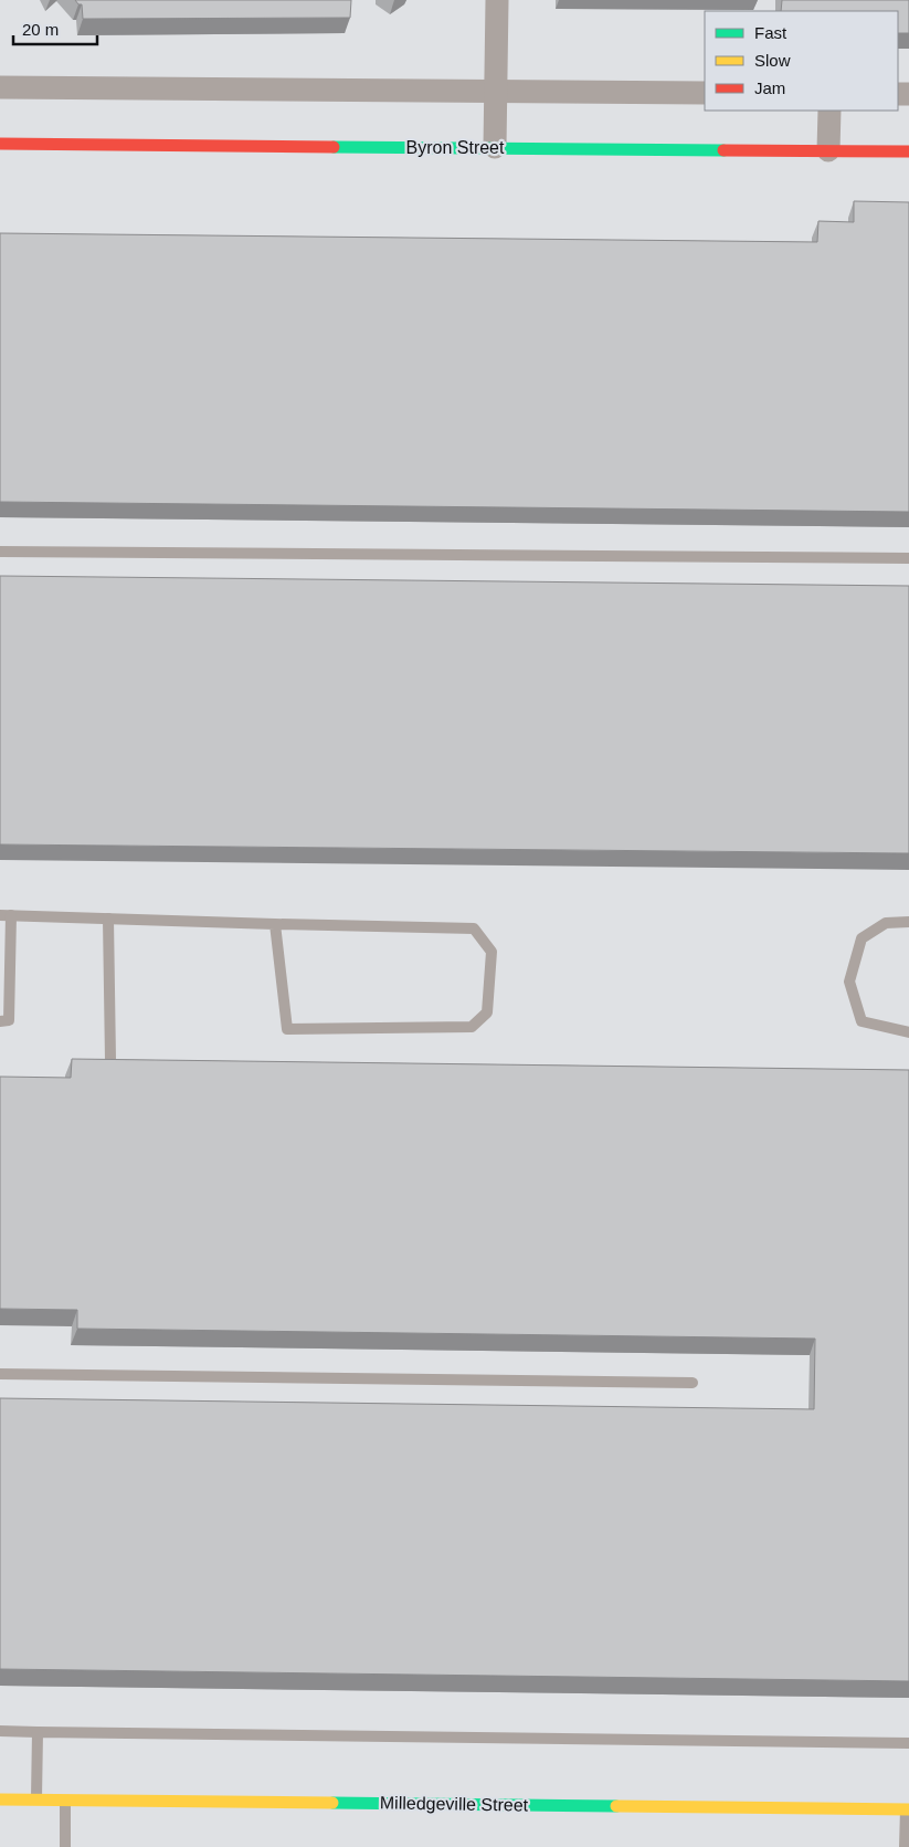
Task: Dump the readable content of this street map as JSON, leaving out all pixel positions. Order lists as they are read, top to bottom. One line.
{"streets":{"street":["Byron Street","Milledgeville Street"]},"legend":["Fast","Slow","Jam"],"scale_bar":"20 m"}
